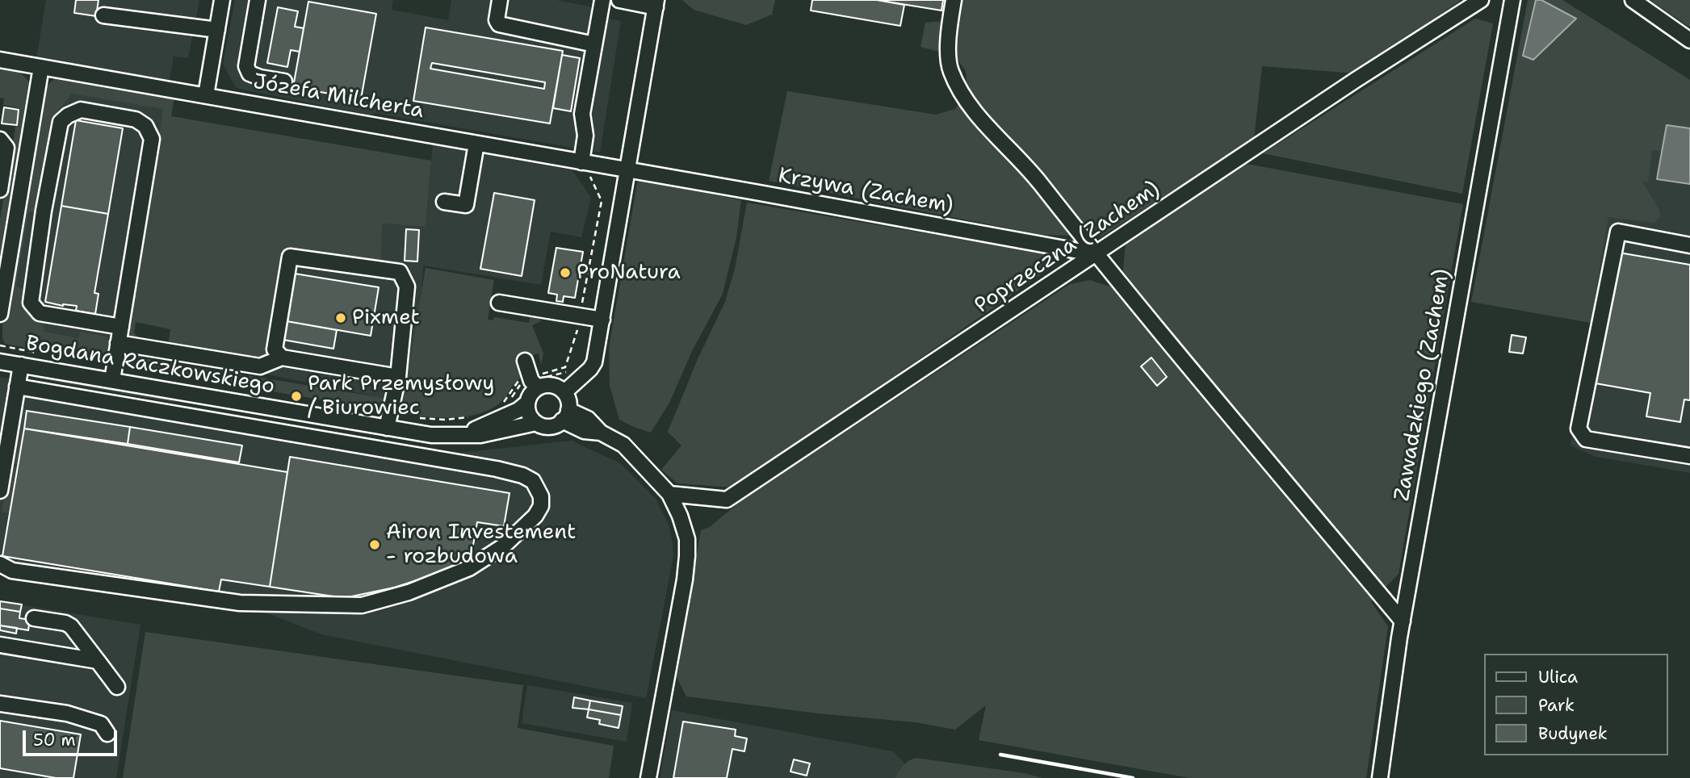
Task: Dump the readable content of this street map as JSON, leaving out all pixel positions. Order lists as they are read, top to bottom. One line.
{"streets":{"street":["Józefa Milcherta","Krzywa (Zachem)","Poprzeczna (Zachem)","Bogdana Raczkowskiego","Zawadzkiego (Zachem)"]},"crossings":[["Józefa Milcherta","Krzywa (Zachem)"],["Krzywa (Zachem)","Poprzeczna (Zachem)"]],"places":["ProNatura","Pixmet","Park Przemysłowy / Biurowiec","Airon Investement - rozbudowa"],"legend":["Ulica","Park","Budynek"],"scale_bar":"50 m"}
